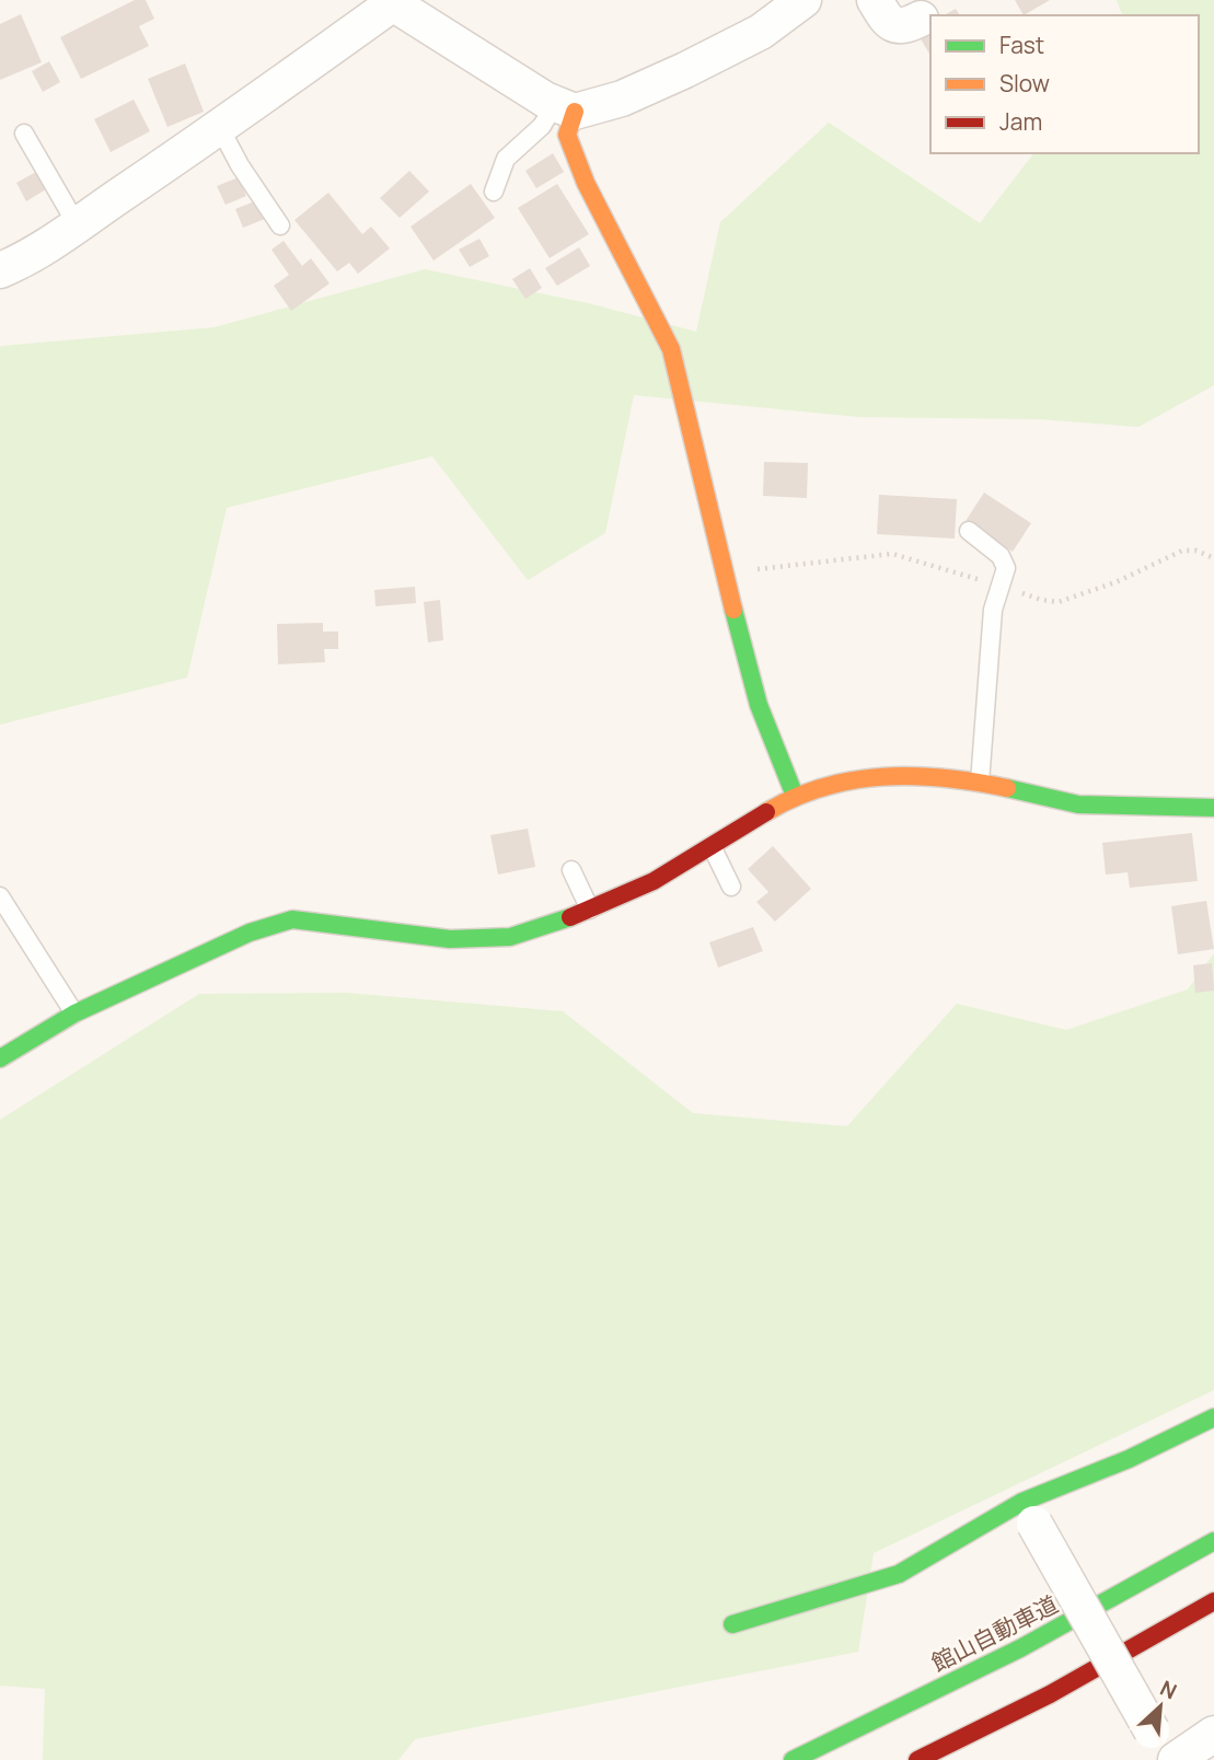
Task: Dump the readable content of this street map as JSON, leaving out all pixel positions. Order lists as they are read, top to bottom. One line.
{"streets":{"main road":["館山自動車道"]},"legend":["Fast","Slow","Jam"],"north":"top right"}
